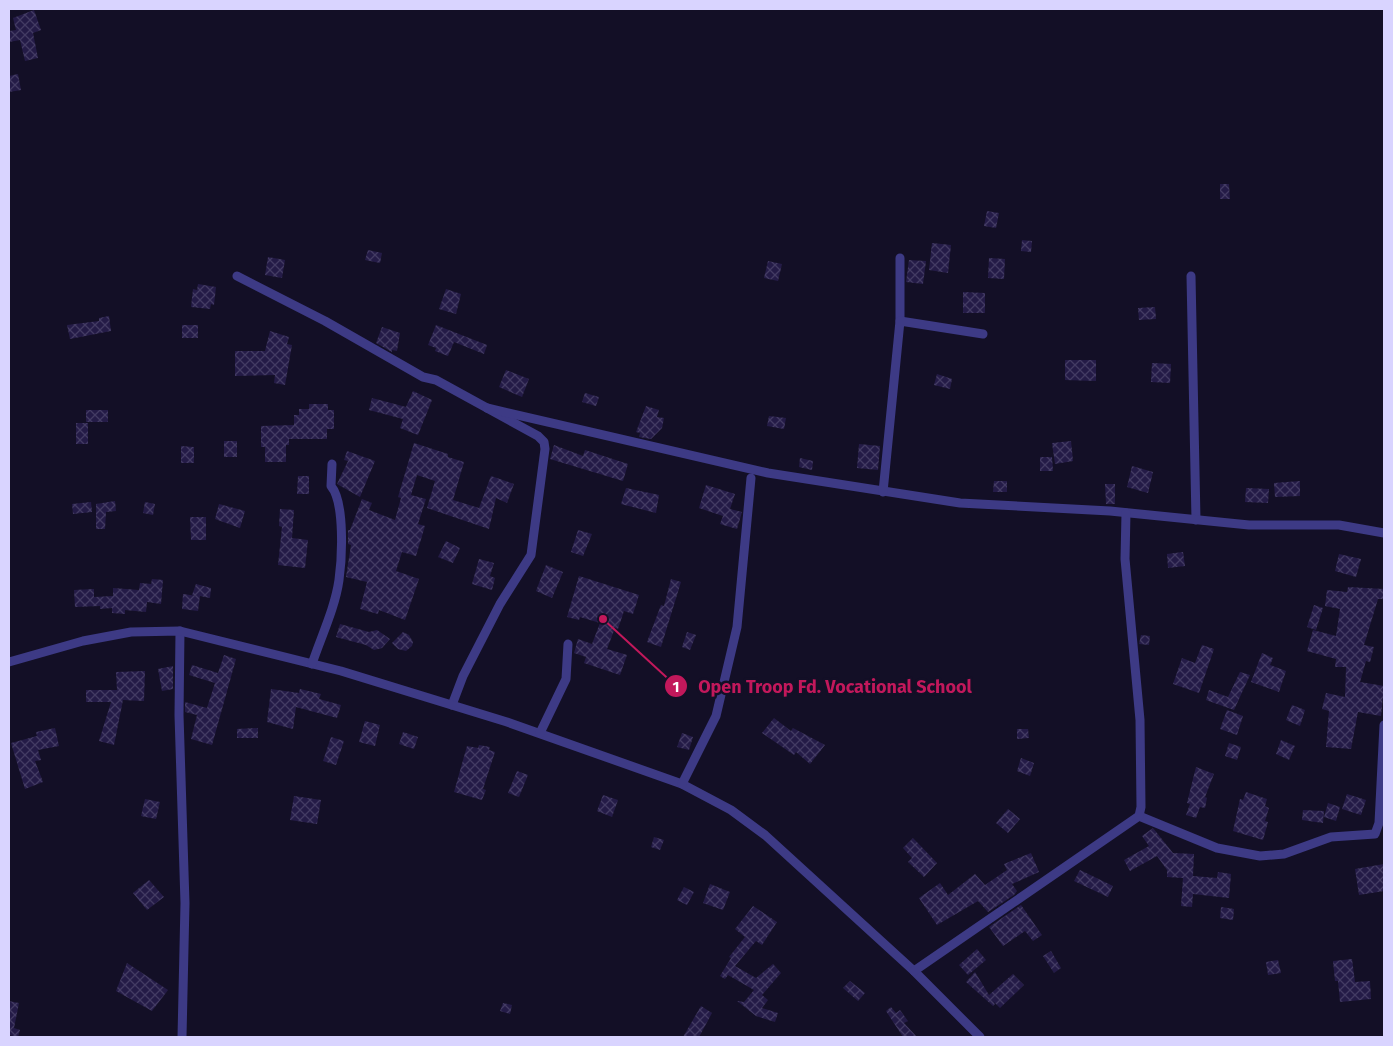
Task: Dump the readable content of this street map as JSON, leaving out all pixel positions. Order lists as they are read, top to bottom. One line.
{"places":["Open Troop Fd. Vocational School"]}
